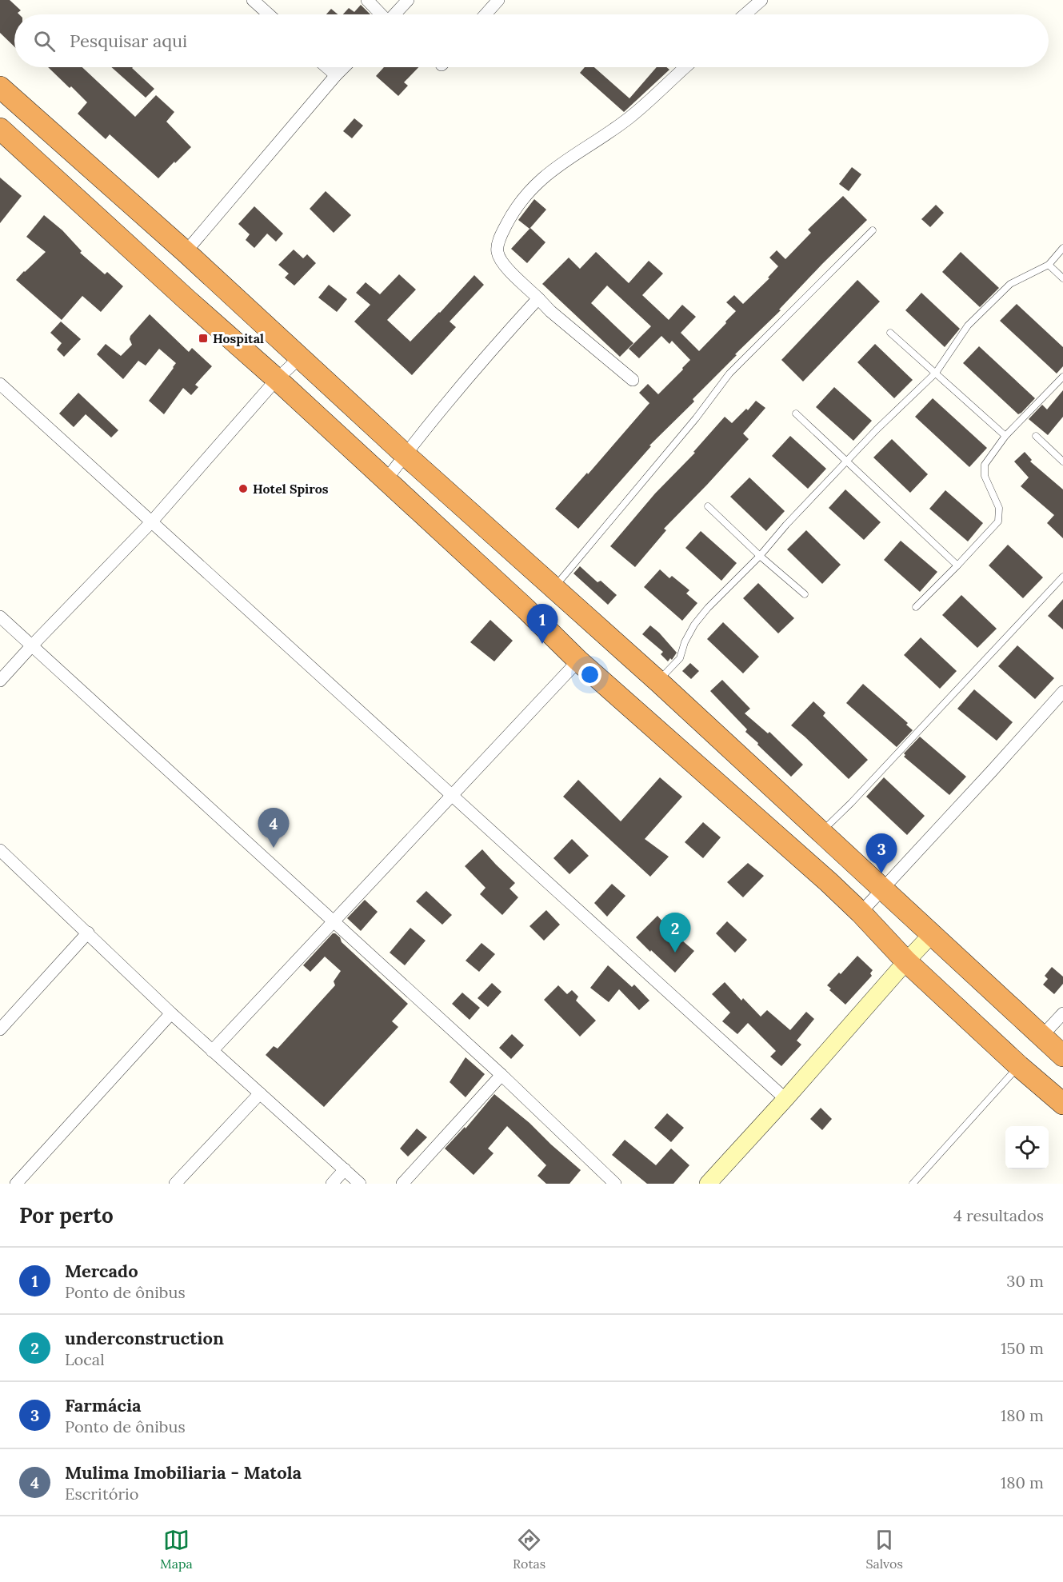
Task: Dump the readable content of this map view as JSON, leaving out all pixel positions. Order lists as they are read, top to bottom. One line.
{"places":{"transit":["Hospital"],"other":["Hotel Spiros"]},"page":{"search":"Pesquisar aqui","pins":["1","4","3","2"],"heading":["Por perto","4 resultados"],"list":[{"mark":"1","name":"Mercado","note":"Ponto de ônibus","value":"30 m"},{"mark":"2","name":"underconstruction","note":"Local","value":"150 m"},{"mark":"3","name":"Farmácia","note":"Ponto de ônibus","value":"180 m"},{"mark":"4","name":"Mulima Imobiliaria - Matola","note":"Escritório","value":"180 m"}],"nav":["Mapa","Rotas","Salvos"]}}
